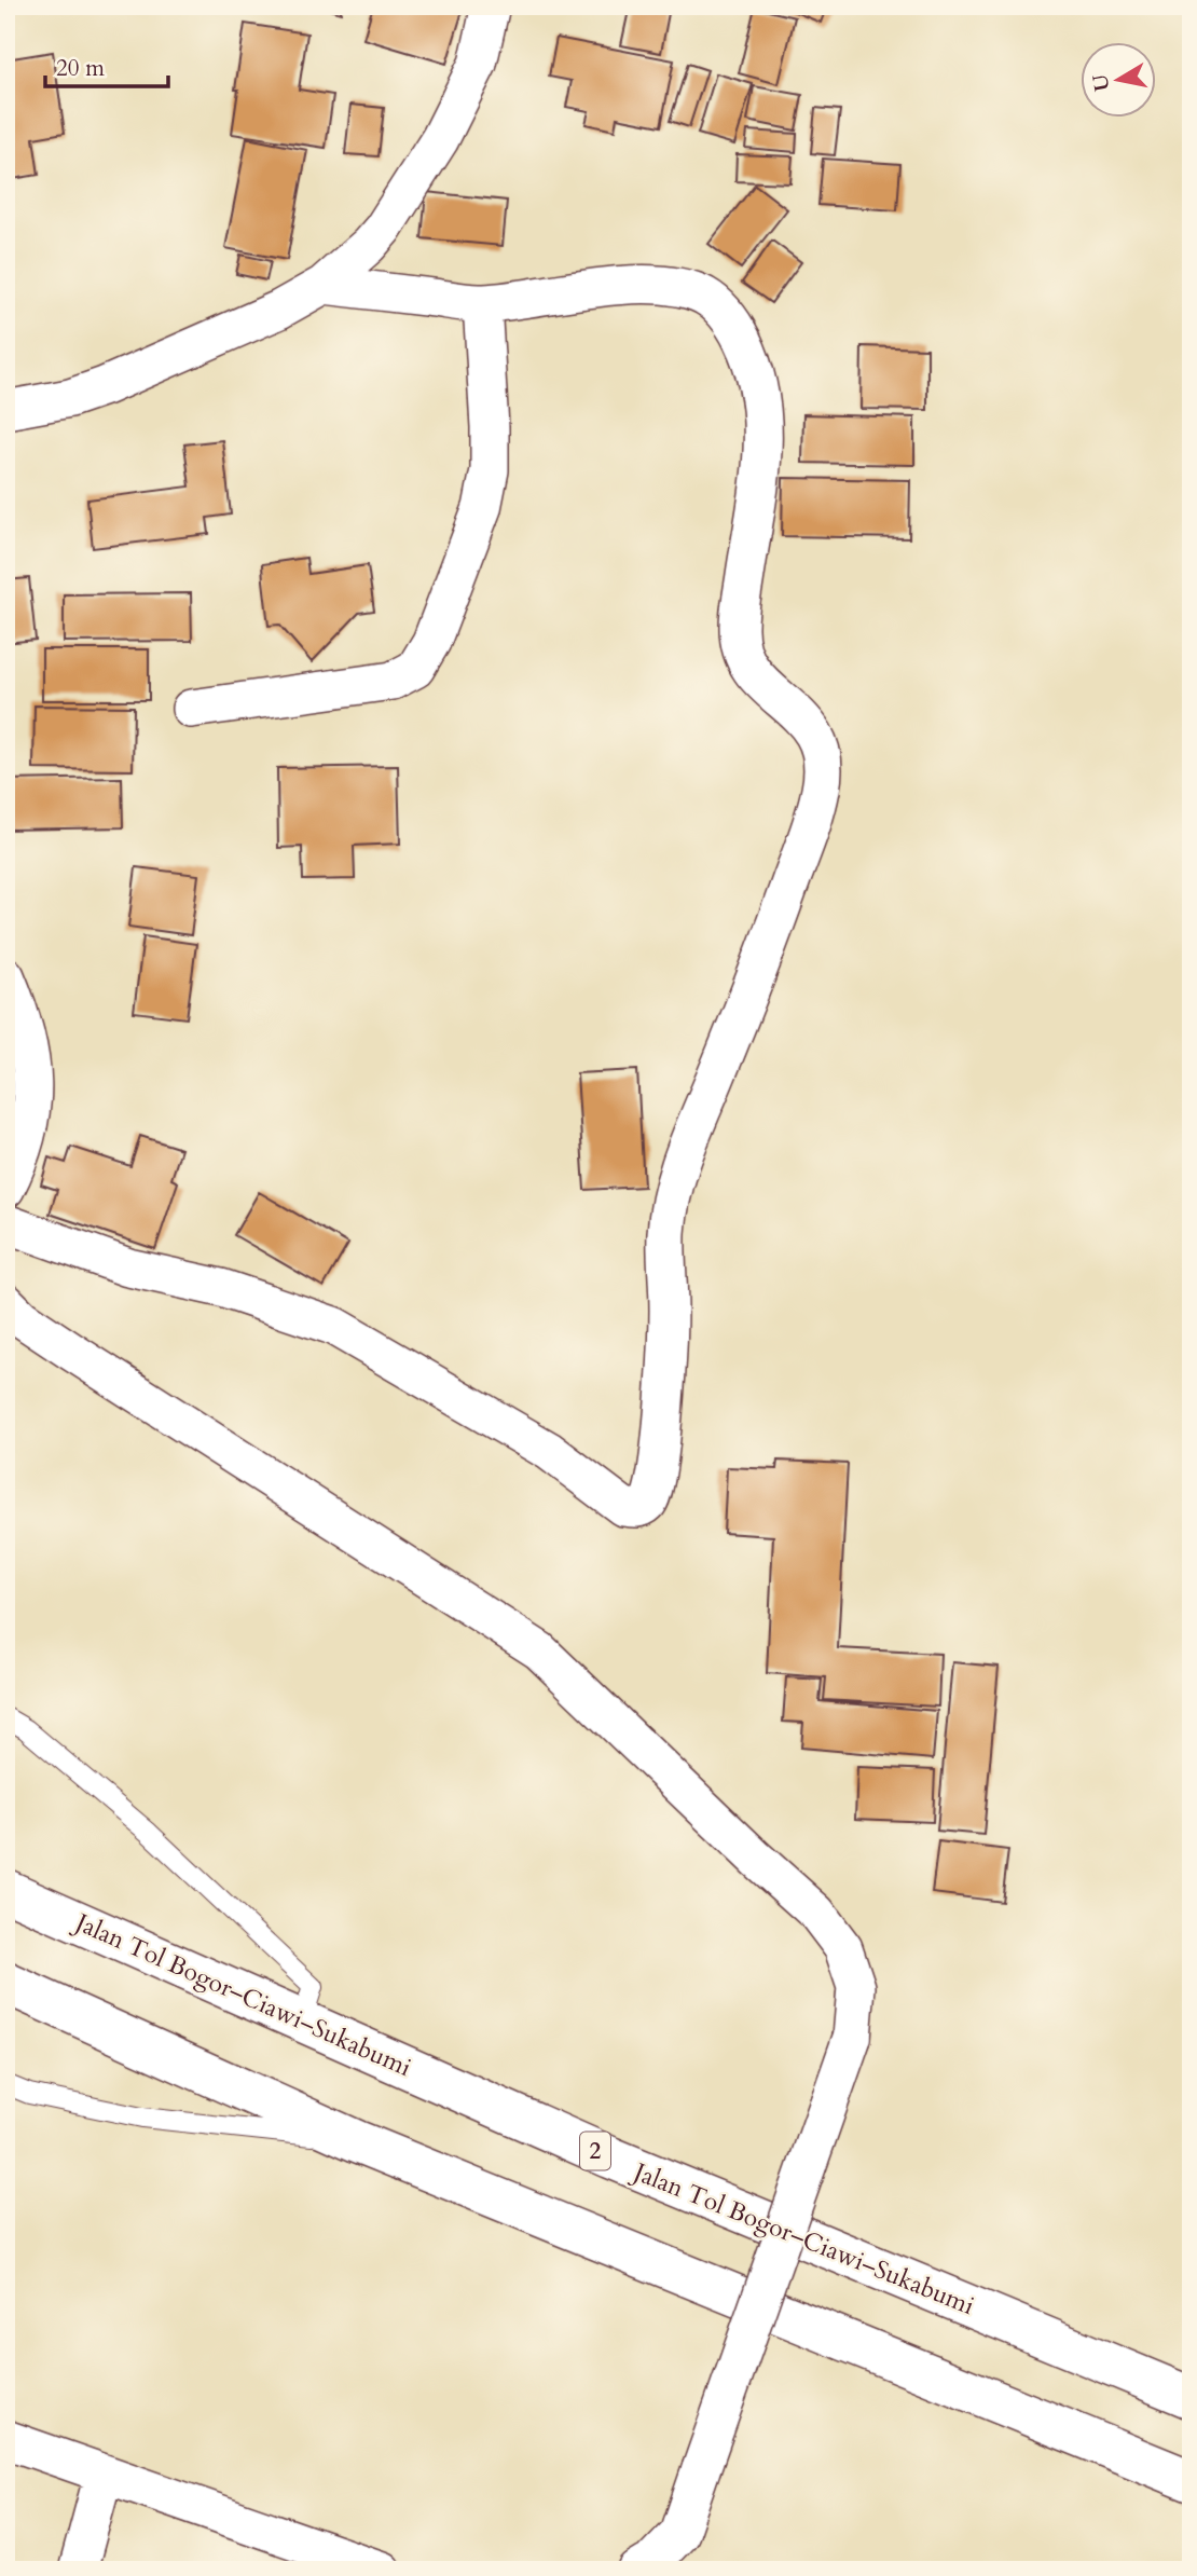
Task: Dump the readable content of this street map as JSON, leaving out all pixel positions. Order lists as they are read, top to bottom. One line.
{"streets":{"highway":["Jalan Tol Bogor–Ciawi–Sukabumi","2"]},"scale_bar":"20 m","north":"left"}
